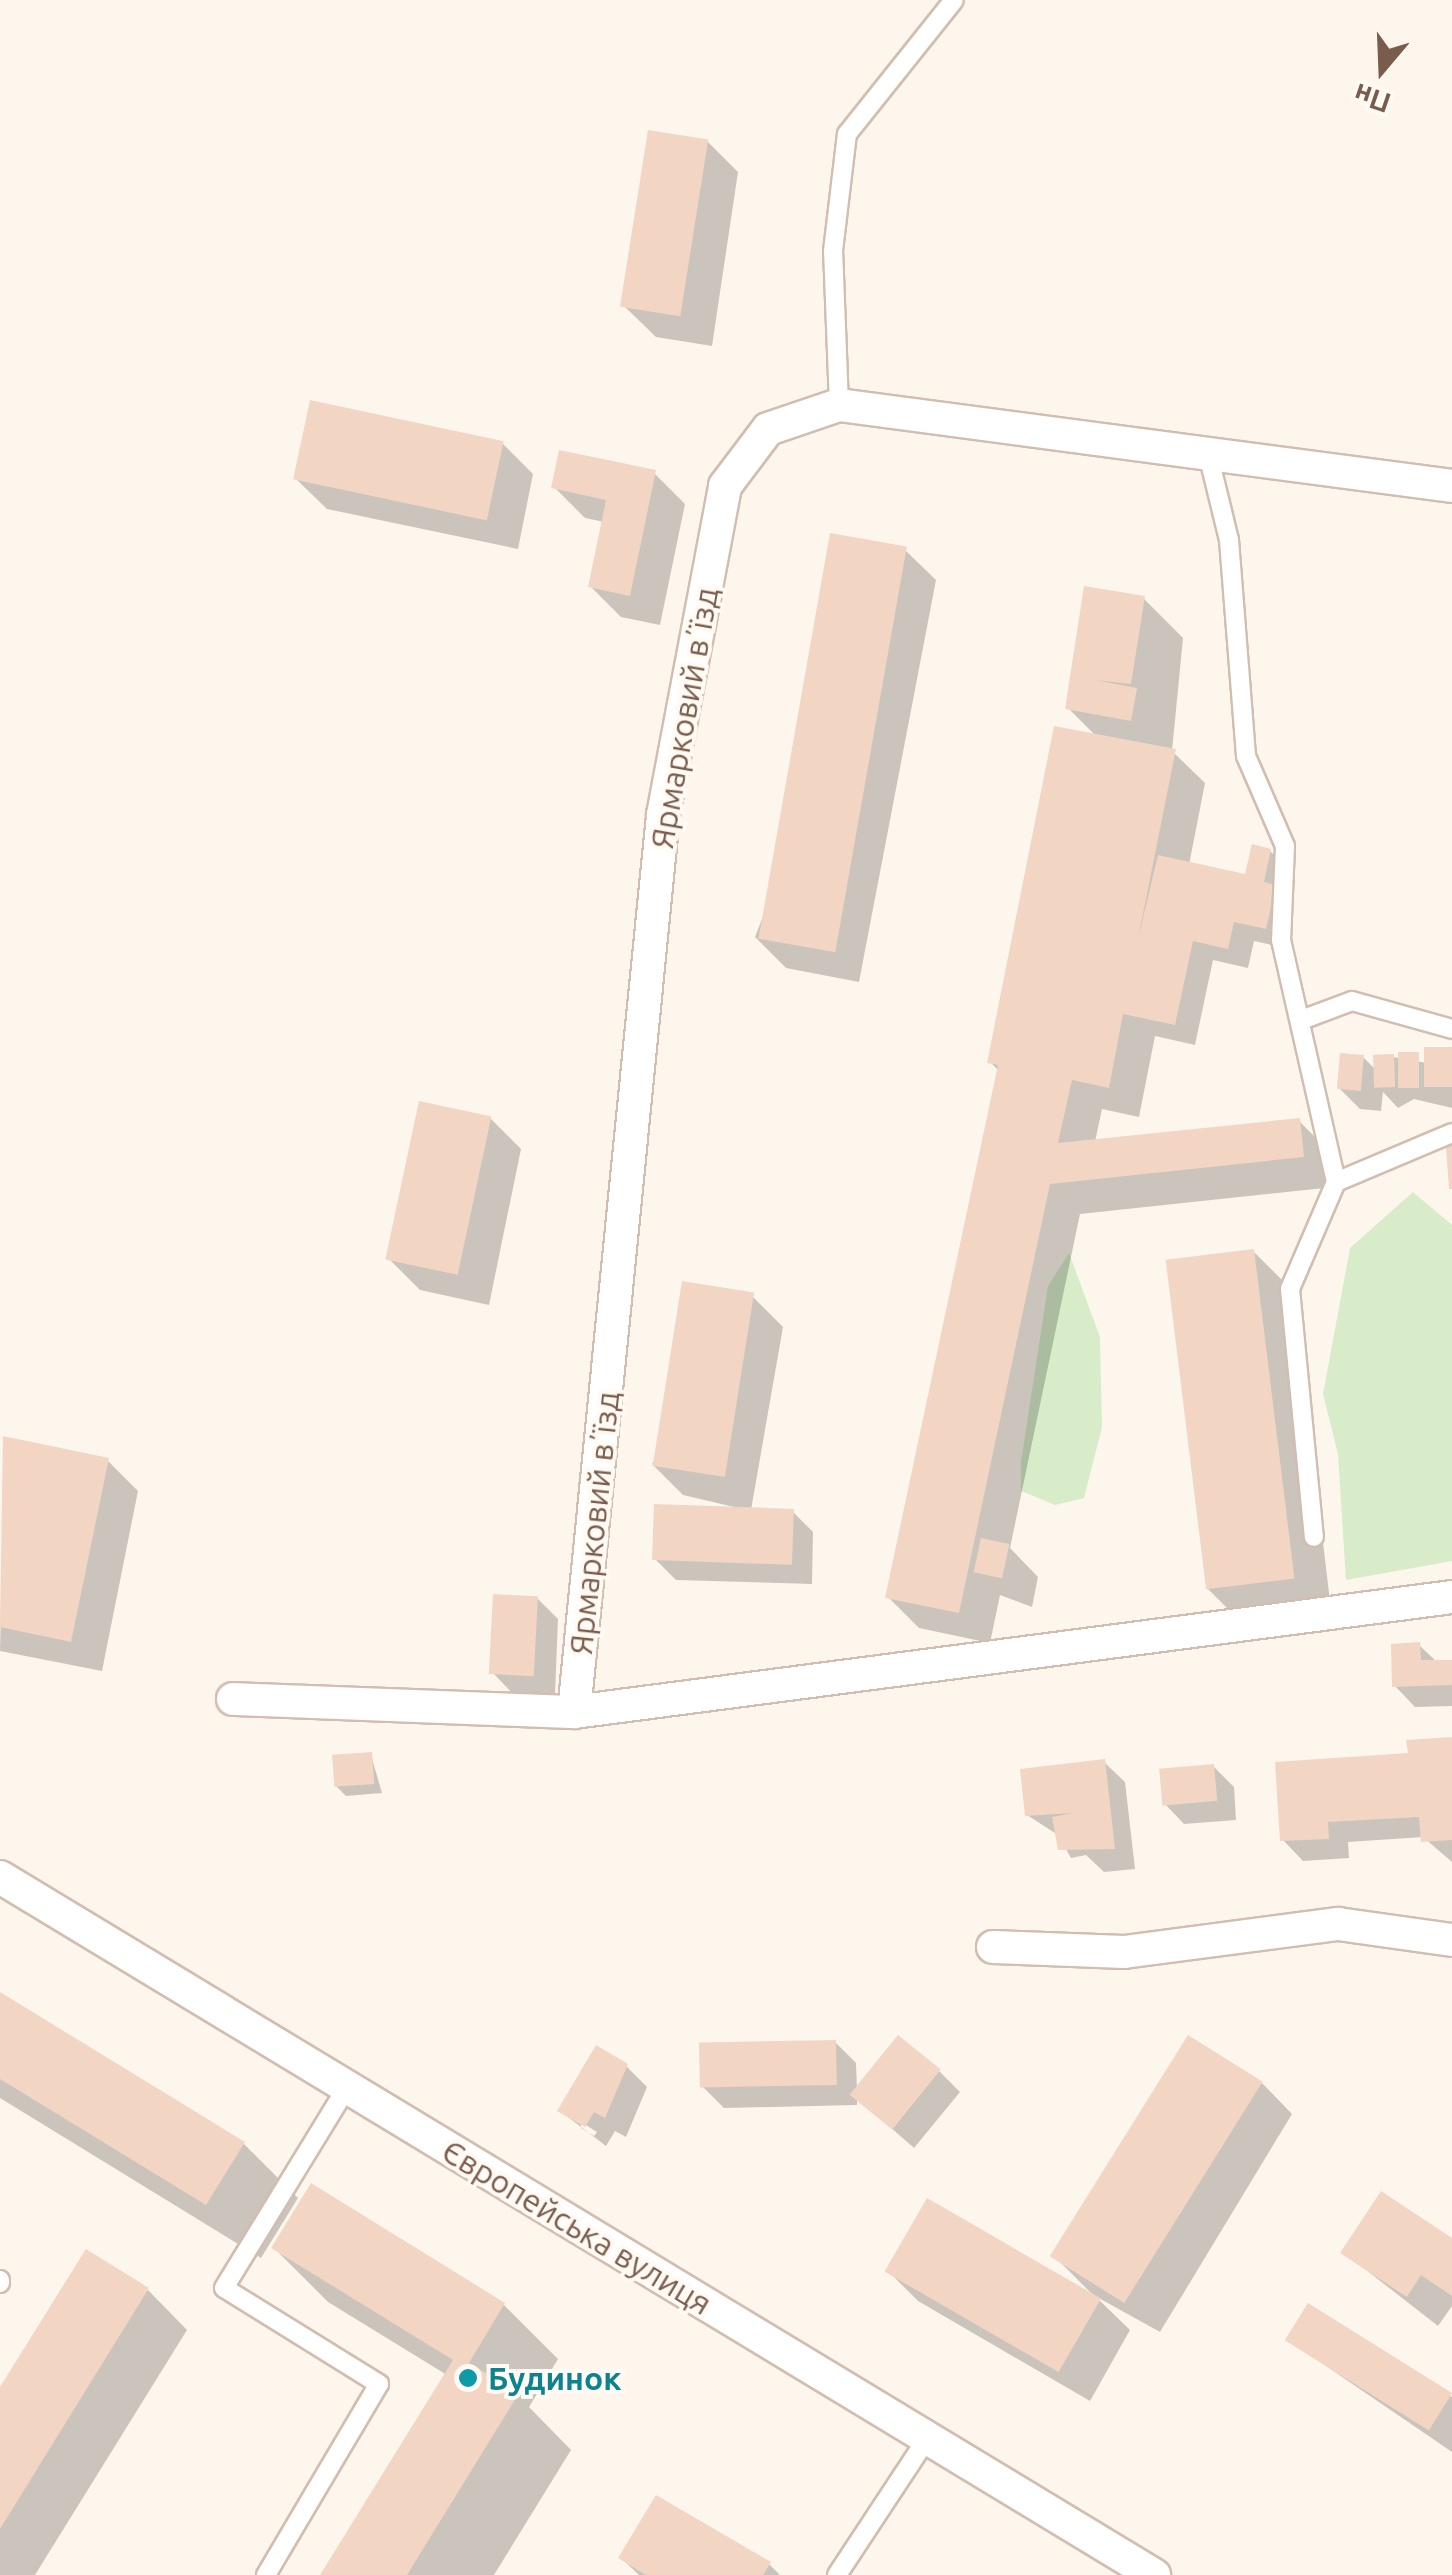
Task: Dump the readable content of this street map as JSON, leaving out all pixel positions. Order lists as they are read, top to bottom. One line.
{"streets":{"street":["Ярмарковий вʼїзд","Європейська вулиця"]},"places":["Будинок"],"north":"bottom"}
